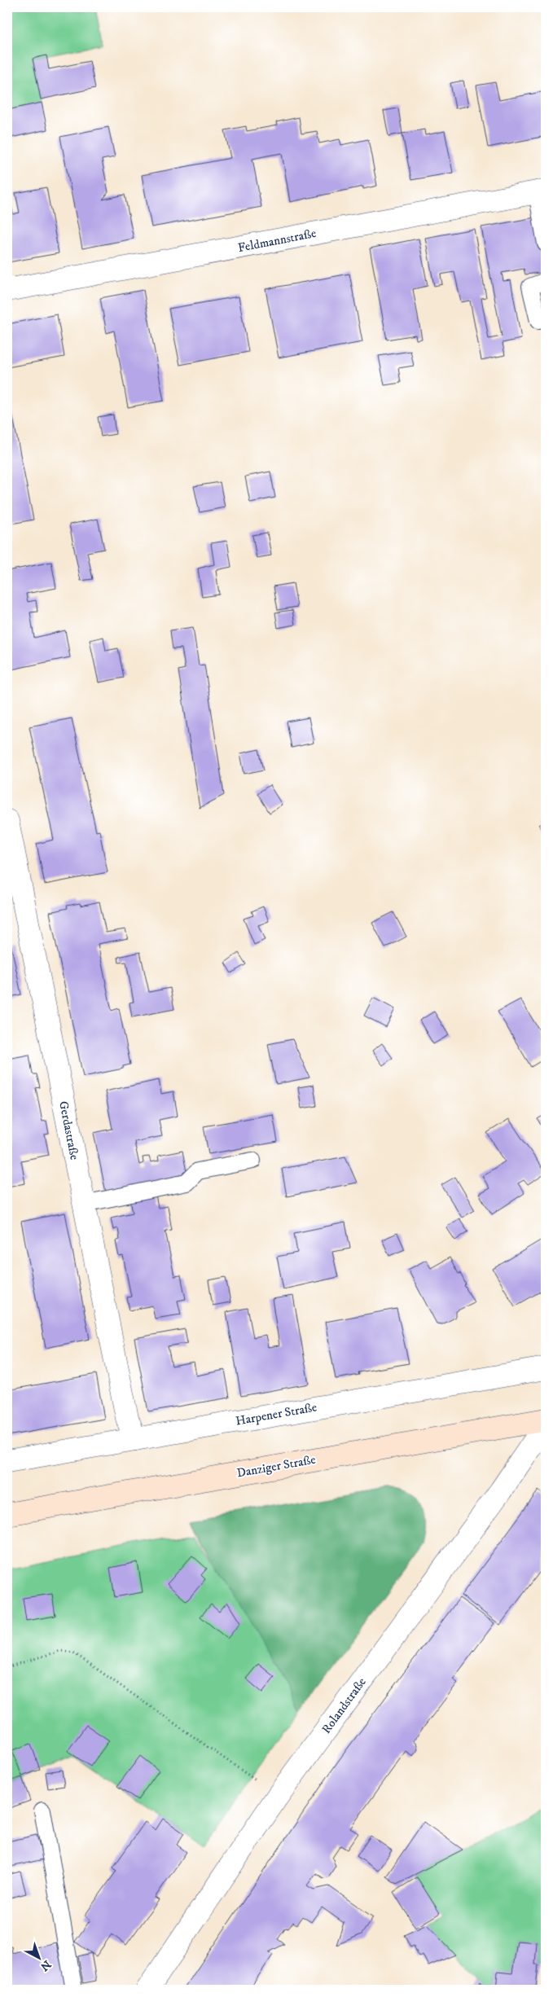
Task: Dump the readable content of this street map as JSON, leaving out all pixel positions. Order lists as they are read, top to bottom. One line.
{"streets":{"main road":["Danziger Straße"],"street":["Feldmannstraße","Gerdastraße","Harpener Straße","Rolandstraße"]},"crossings":[["Gerdastraße","Harpener Straße"]],"north":"bottom right"}
